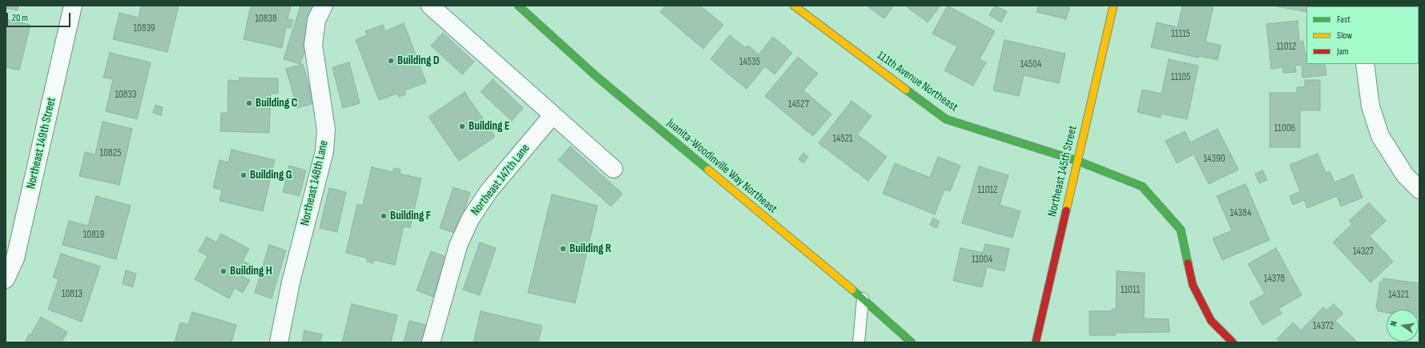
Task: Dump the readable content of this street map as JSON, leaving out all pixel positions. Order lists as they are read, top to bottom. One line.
{"streets":{"street":["111th Avenue Northeast","Northeast 149th Street","Juanita-Woodinville Way Northeast","Northeast 145th Street","Northeast 147th Lane","Northeast 148th Lane"]},"crossings":[["111th Avenue Northeast","Northeast 145th Street"]],"places":["Building D","Building C","Building E","Building G","Building F","Building R","Building H"],"house_numbers":["10838","10839","11115","11012","14535","14504","11105","10833","14527","11006","14521","10825","14390","11012","14384","10819","14327","11004","14378","11011","10813","14321","14372"],"legend":["Fast","Slow","Jam"],"scale_bar":"20 m","north":"left"}
